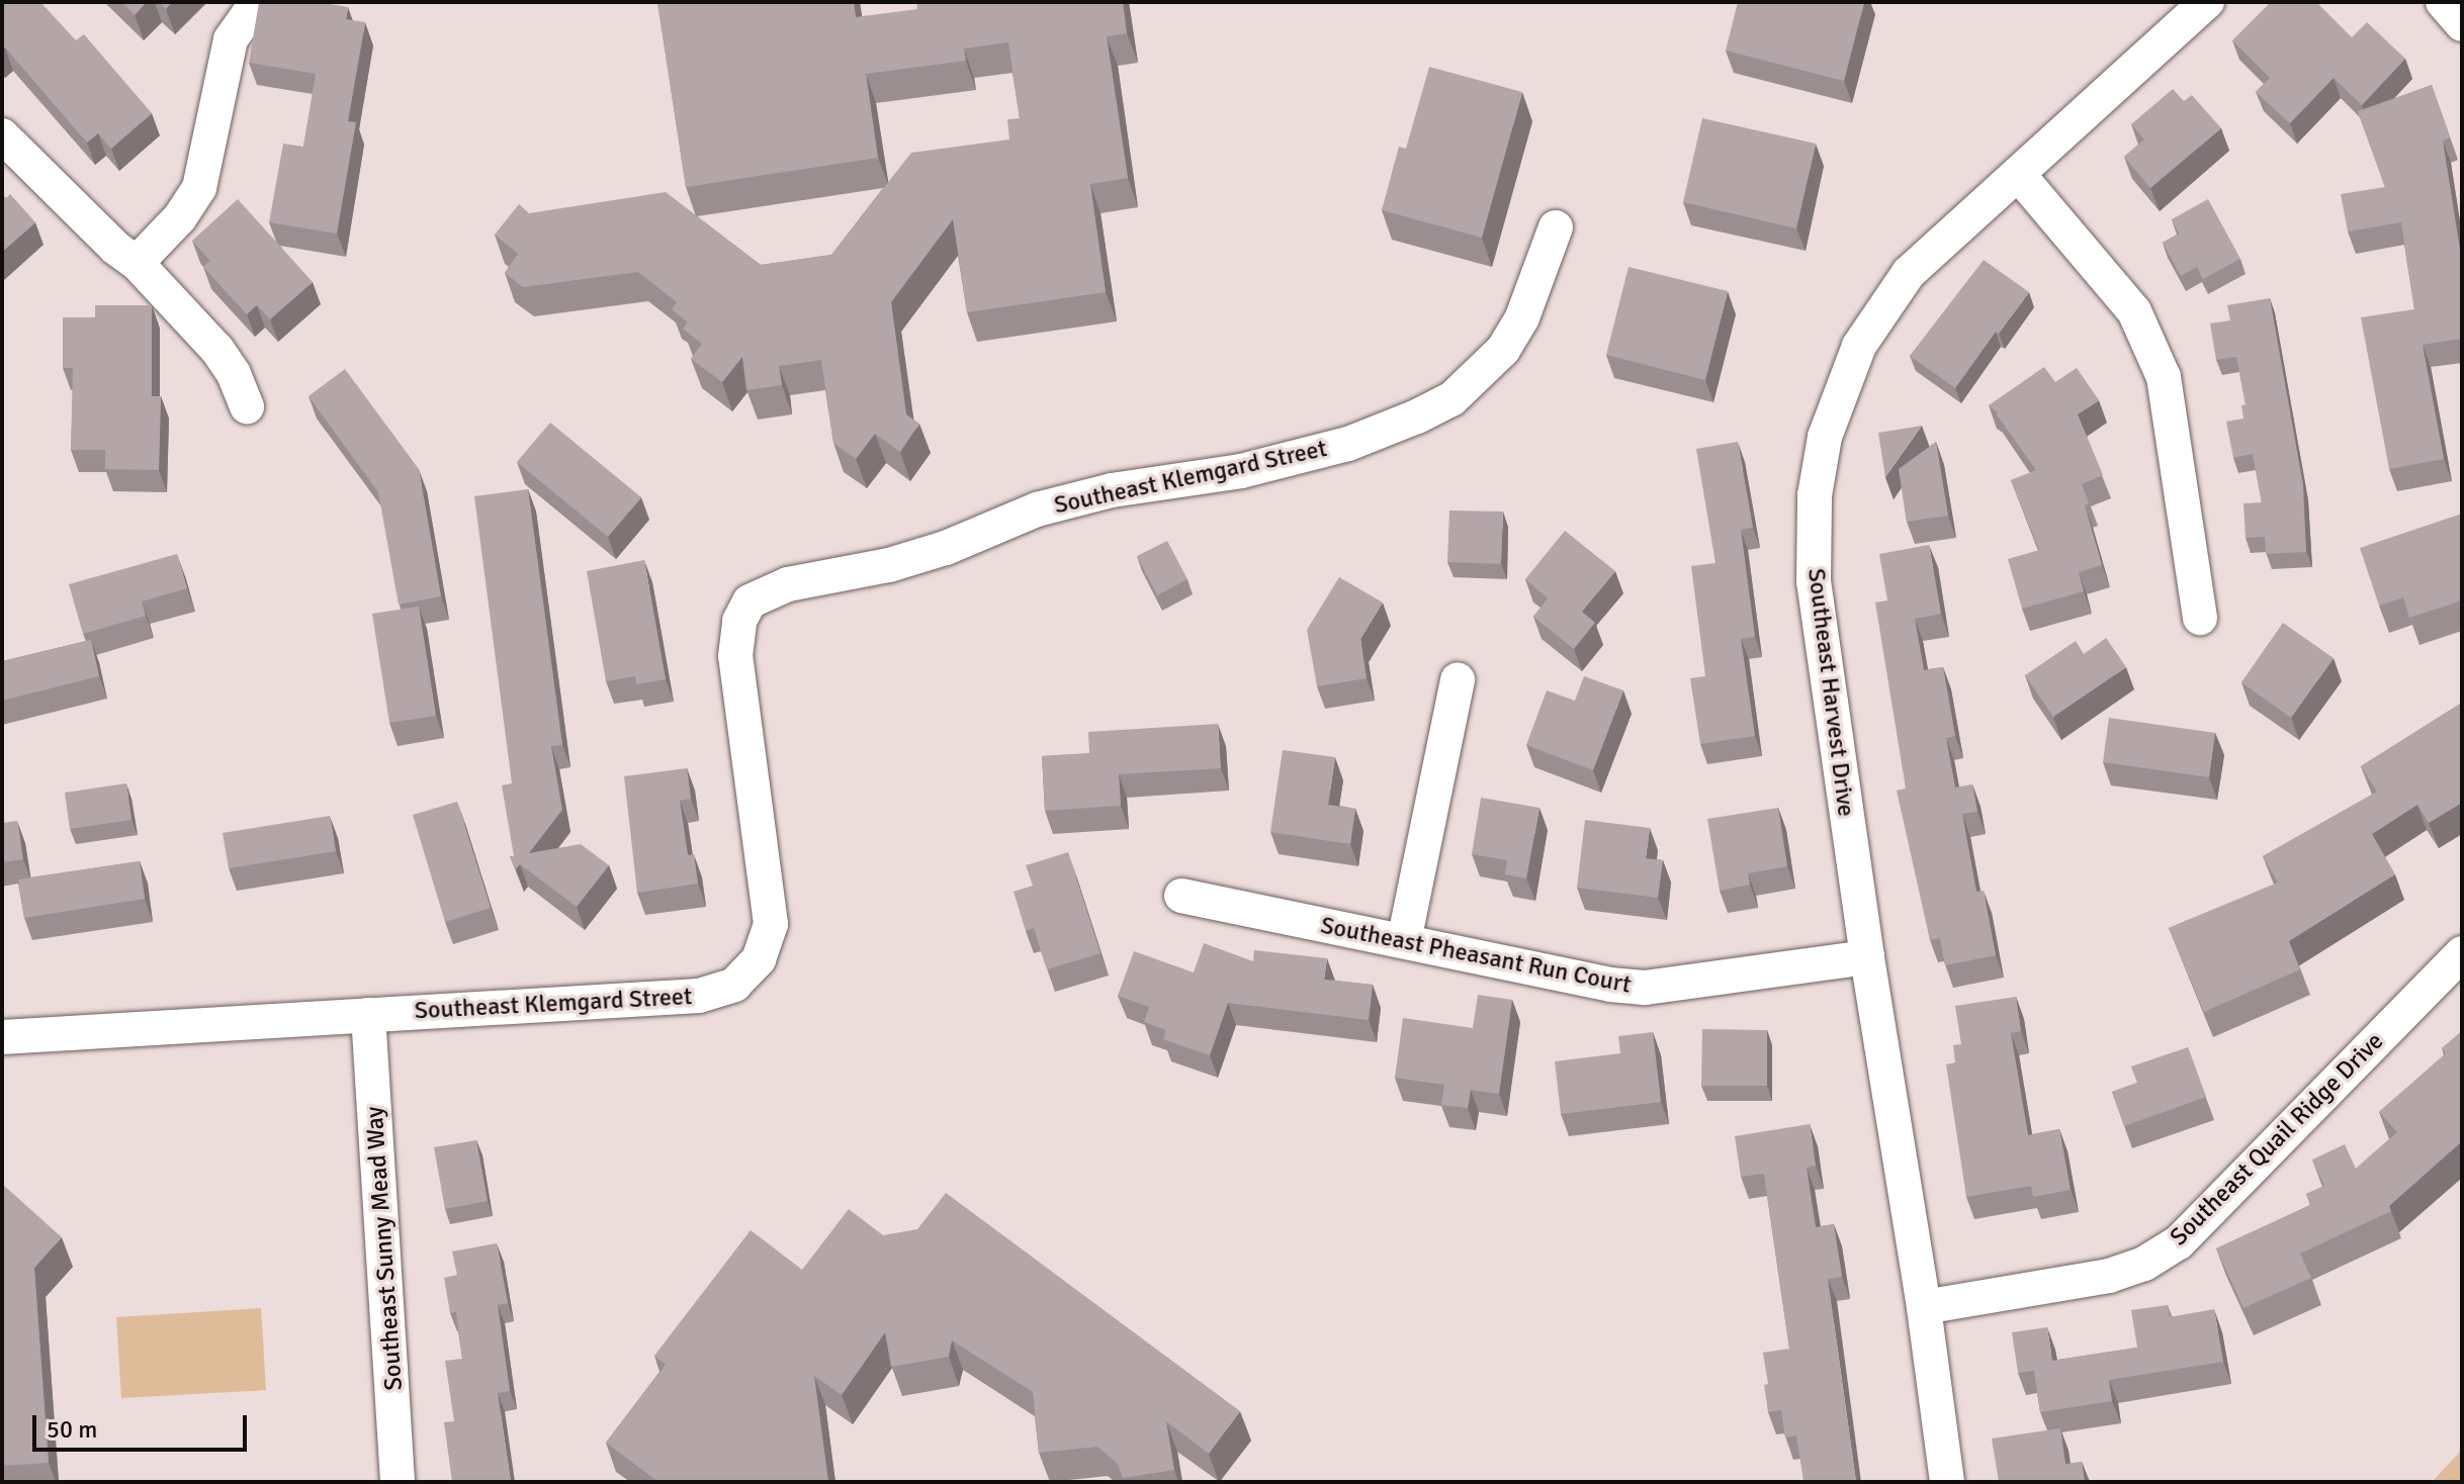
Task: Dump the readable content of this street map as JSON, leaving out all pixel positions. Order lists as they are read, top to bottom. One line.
{"streets":{"street":["Southeast Klemgard Street","Southeast Harvest Drive","Southeast Pheasant Run Court","Southeast Quail Ridge Drive","Southeast Sunny Mead Way"]},"crossings":[["Southeast Klemgard Street","Southeast Sunny Mead Way"],["Southeast Harvest Drive","Southeast Pheasant Run Court"],["Southeast Harvest Drive","Southeast Quail Ridge Drive"]],"scale_bar":"50 m"}
